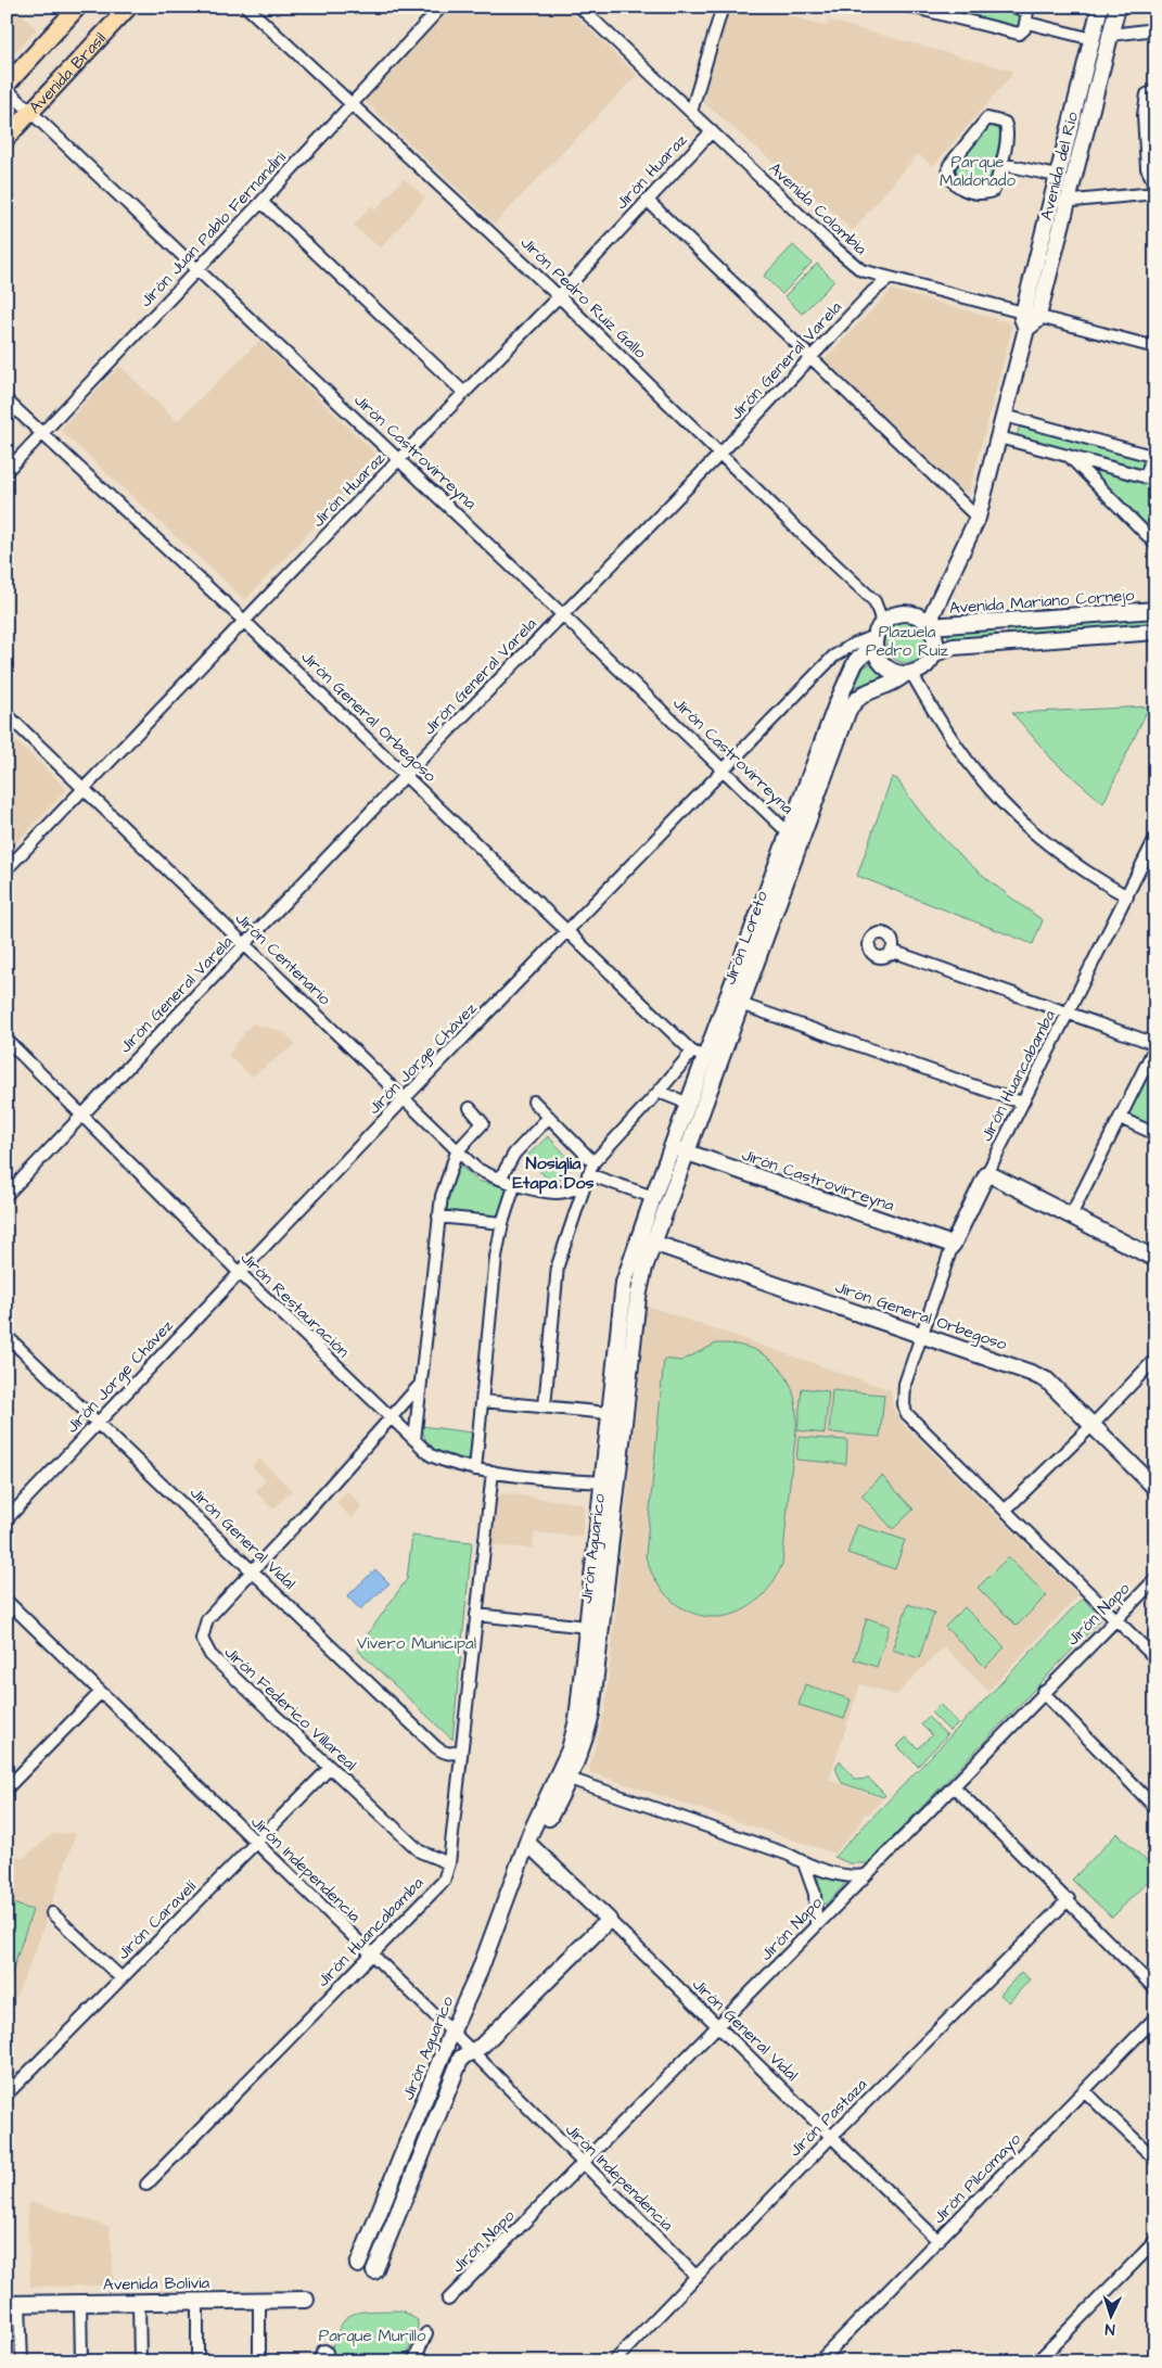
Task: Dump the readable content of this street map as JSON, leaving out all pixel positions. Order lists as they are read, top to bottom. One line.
{"streets":{"main road":["Avenida Brasil","Avenida del Río","Jirón Castrovirreyna","Avenida Mariano Cornejo","Jirón General Orbegoso","Jirón Loreto","Jirón Huancabamba","Jirón General Vidal","Jirón Aguarico","Avenida Bolivia"],"street":["Jirón Huaraz","Avenida Colombia","Jirón Juan Pablo Fernandini","Jirón Pedro Ruiz Gallo","Jirón General Varela","Jirón Centenario","Jirón Jorge Chávez","Jirón Restauración","Jirón Napo","Jirón Federico Villareal","Jirón Independencia","Jirón Caravelí","Jirón Pastaza","Jirón Pilcomayo"]},"crossings":[["Avenida Brasil","Jirón Castrovirreyna"],["Avenida del Río","Avenida Colombia"],["Avenida del Río","Jirón Pedro Ruiz Gallo"],["Avenida del Río","Avenida Mariano Cornejo"],["Avenida del Río","Jirón Loreto"],["Avenida del Río","Jirón Jorge Chávez"],["Jirón Huaraz","Avenida Colombia"],["Jirón Huaraz","Jirón Pedro Ruiz Gallo"],["Jirón Huaraz","Jirón Castrovirreyna"],["Jirón Huaraz","Jirón General Orbegoso"],["Jirón Huaraz","Jirón Centenario"],["Avenida Colombia","Jirón General Varela"],["Jirón Juan Pablo Fernandini","Jirón Pedro Ruiz Gallo"],["Jirón Juan Pablo Fernandini","Jirón Castrovirreyna"],["Jirón Juan Pablo Fernandini","Jirón General Orbegoso"],["Jirón Pedro Ruiz Gallo","Jirón General Varela"],["Jirón Pedro Ruiz Gallo","Avenida Mariano Cornejo"],["Jirón Pedro Ruiz Gallo","Jirón Loreto"],["Jirón Pedro Ruiz Gallo","Jirón Jorge Chávez"],["Jirón General Varela","Jirón Castrovirreyna"],["Jirón General Varela","Jirón General Orbegoso"],["Jirón General Varela","Jirón Centenario"],["Jirón General Varela","Jirón Restauración"],["Jirón Castrovirreyna","Jirón Loreto"],["Jirón Castrovirreyna","Jirón Jorge Chávez"],["Jirón Castrovirreyna","Jirón Huancabamba"],["Avenida Mariano Cornejo","Jirón Loreto"],["Avenida Mariano Cornejo","Jirón Jorge Chávez"],["Jirón General Orbegoso","Jirón Loreto"],["Jirón General Orbegoso","Jirón Jorge Chávez"],["Jirón General Orbegoso","Jirón Huancabamba"],["Jirón General Orbegoso","Jirón Aguarico"],["Jirón Loreto","Jirón Centenario"],["Jirón Loreto","Jirón Jorge Chávez"],["Jirón Loreto","Jirón Aguarico"],["Jirón Centenario","Jirón Jorge Chávez"],["Jirón Jorge Chávez","Jirón Restauración"],["Jirón Jorge Chávez","Jirón General Vidal"],["Jirón Huancabamba","Jirón Restauración"],["Jirón Huancabamba","Jirón General Vidal"],["Jirón Huancabamba","Jirón Napo"],["Jirón Huancabamba","Jirón Federico Villareal"],["Jirón Huancabamba","Jirón Independencia"],["Jirón Restauración","Jirón Aguarico"],["Jirón Restauración","Jirón Federico Villareal"],["Jirón General Vidal","Jirón Aguarico"],["Jirón General Vidal","Jirón Napo"],["Jirón General Vidal","Jirón Federico Villareal"],["Jirón General Vidal","Jirón Pastaza"],["Jirón General Vidal","Jirón Pilcomayo"],["Jirón Aguarico","Jirón Independencia"],["Jirón Napo","Jirón Independencia"],["Jirón Federico Villareal","Jirón Caravelí"],["Jirón Independencia","Jirón Caravelí"],["Jirón Independencia","Jirón Pastaza"]],"districts":["Nosiglia Etapa Dos"],"parks":["Parque Maldonado","Plazuela Pedro Ruiz","Vivero Municipal","Parque Murillo"],"north":"bottom"}
